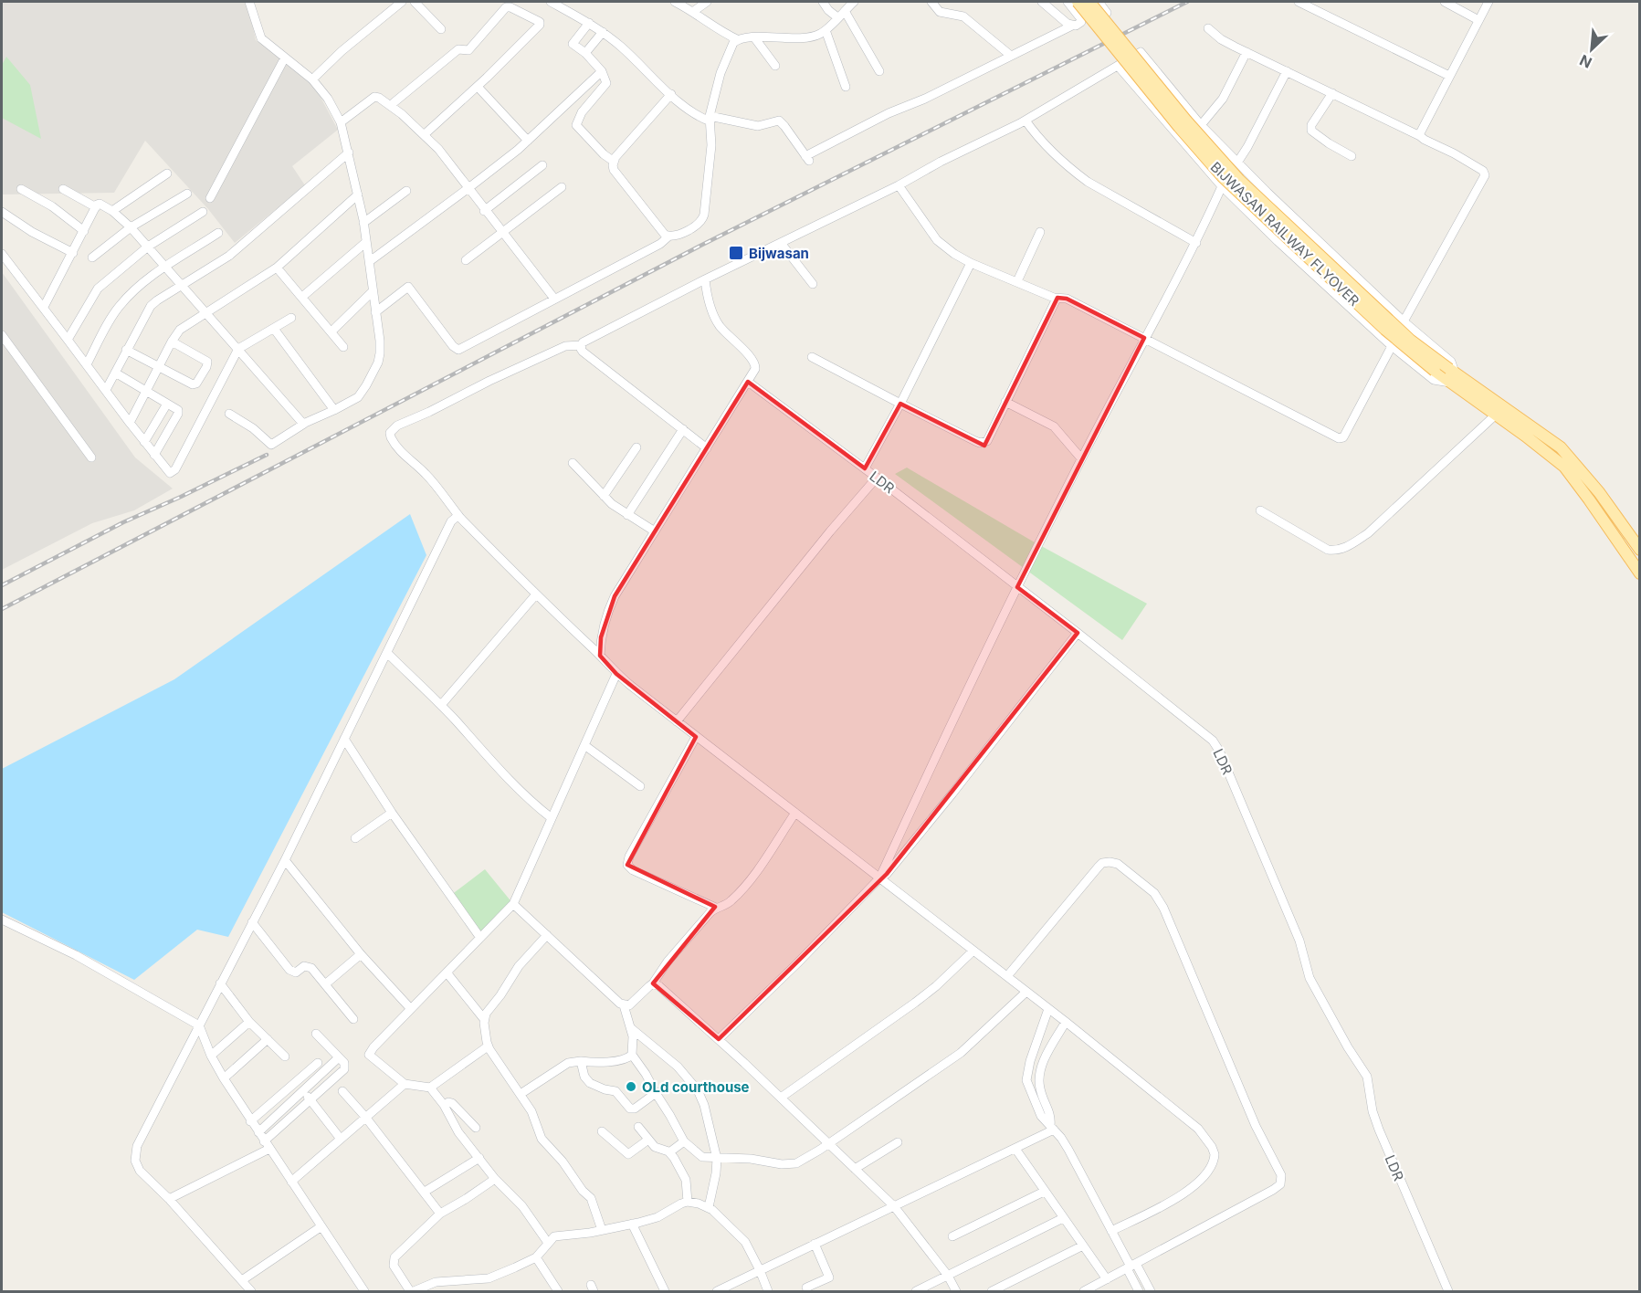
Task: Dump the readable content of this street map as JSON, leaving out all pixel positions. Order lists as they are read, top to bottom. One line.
{"streets":{"main road":["BIJWASAN RAILWAY FLYOVER"],"street":["LDR"]},"places":{"transit":["Bijwasan"],"other":["OLd courthouse"]},"north":"bottom left"}
